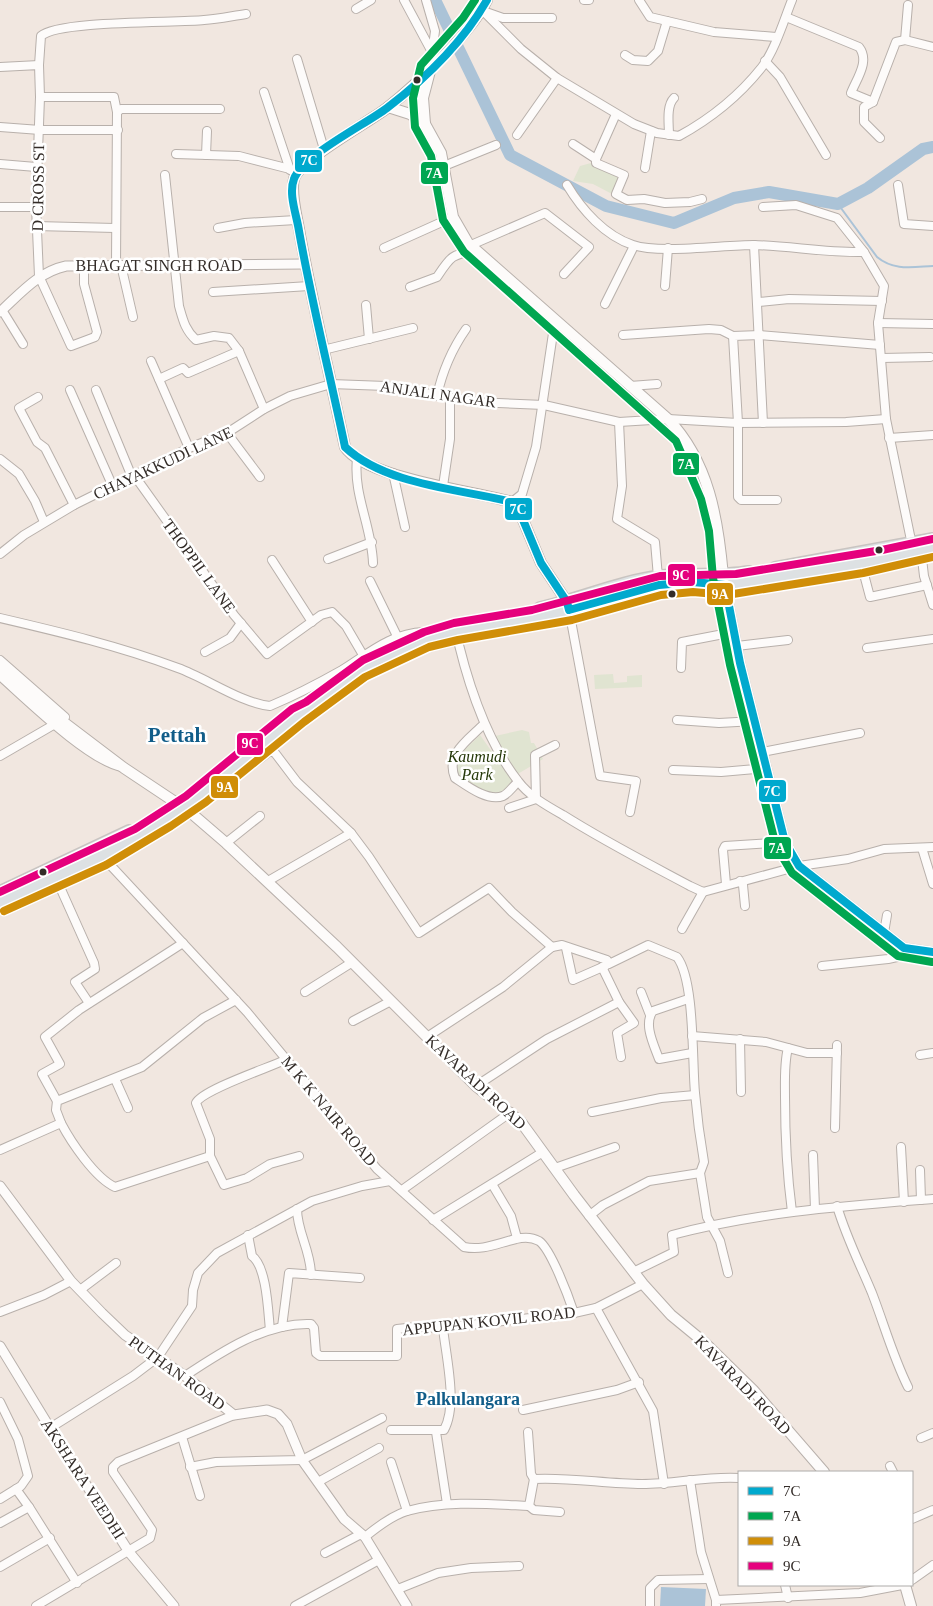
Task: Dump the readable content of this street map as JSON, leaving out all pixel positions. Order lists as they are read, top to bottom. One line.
{"streets":{"main road":["KAVARADI ROAD"],"street":["D CROSS ST","BHAGAT SINGH ROAD","ANJALI NAGAR","CHAYAKKUDI LANE","THOPPIL LANE","M K K NAIR ROAD","APPUPAN KOVIL ROAD","PUTHAN ROAD","AKSHARA VEEDHI"]},"crossings":[["D CROSS ST","BHAGAT SINGH ROAD"],["ANJALI NAGAR","CHAYAKKUDI LANE"],["CHAYAKKUDI LANE","THOPPIL LANE"],["KAVARADI ROAD","APPUPAN KOVIL ROAD"],["APPUPAN KOVIL ROAD","PUTHAN ROAD"]],"districts":["Pettah","Palkulangara"],"parks":["Kaumudi Park"],"lines":["transit line 7C","transit line 7A","transit line 9C","transit line 9A"],"legend":["7C","7A","9A","9C"]}
